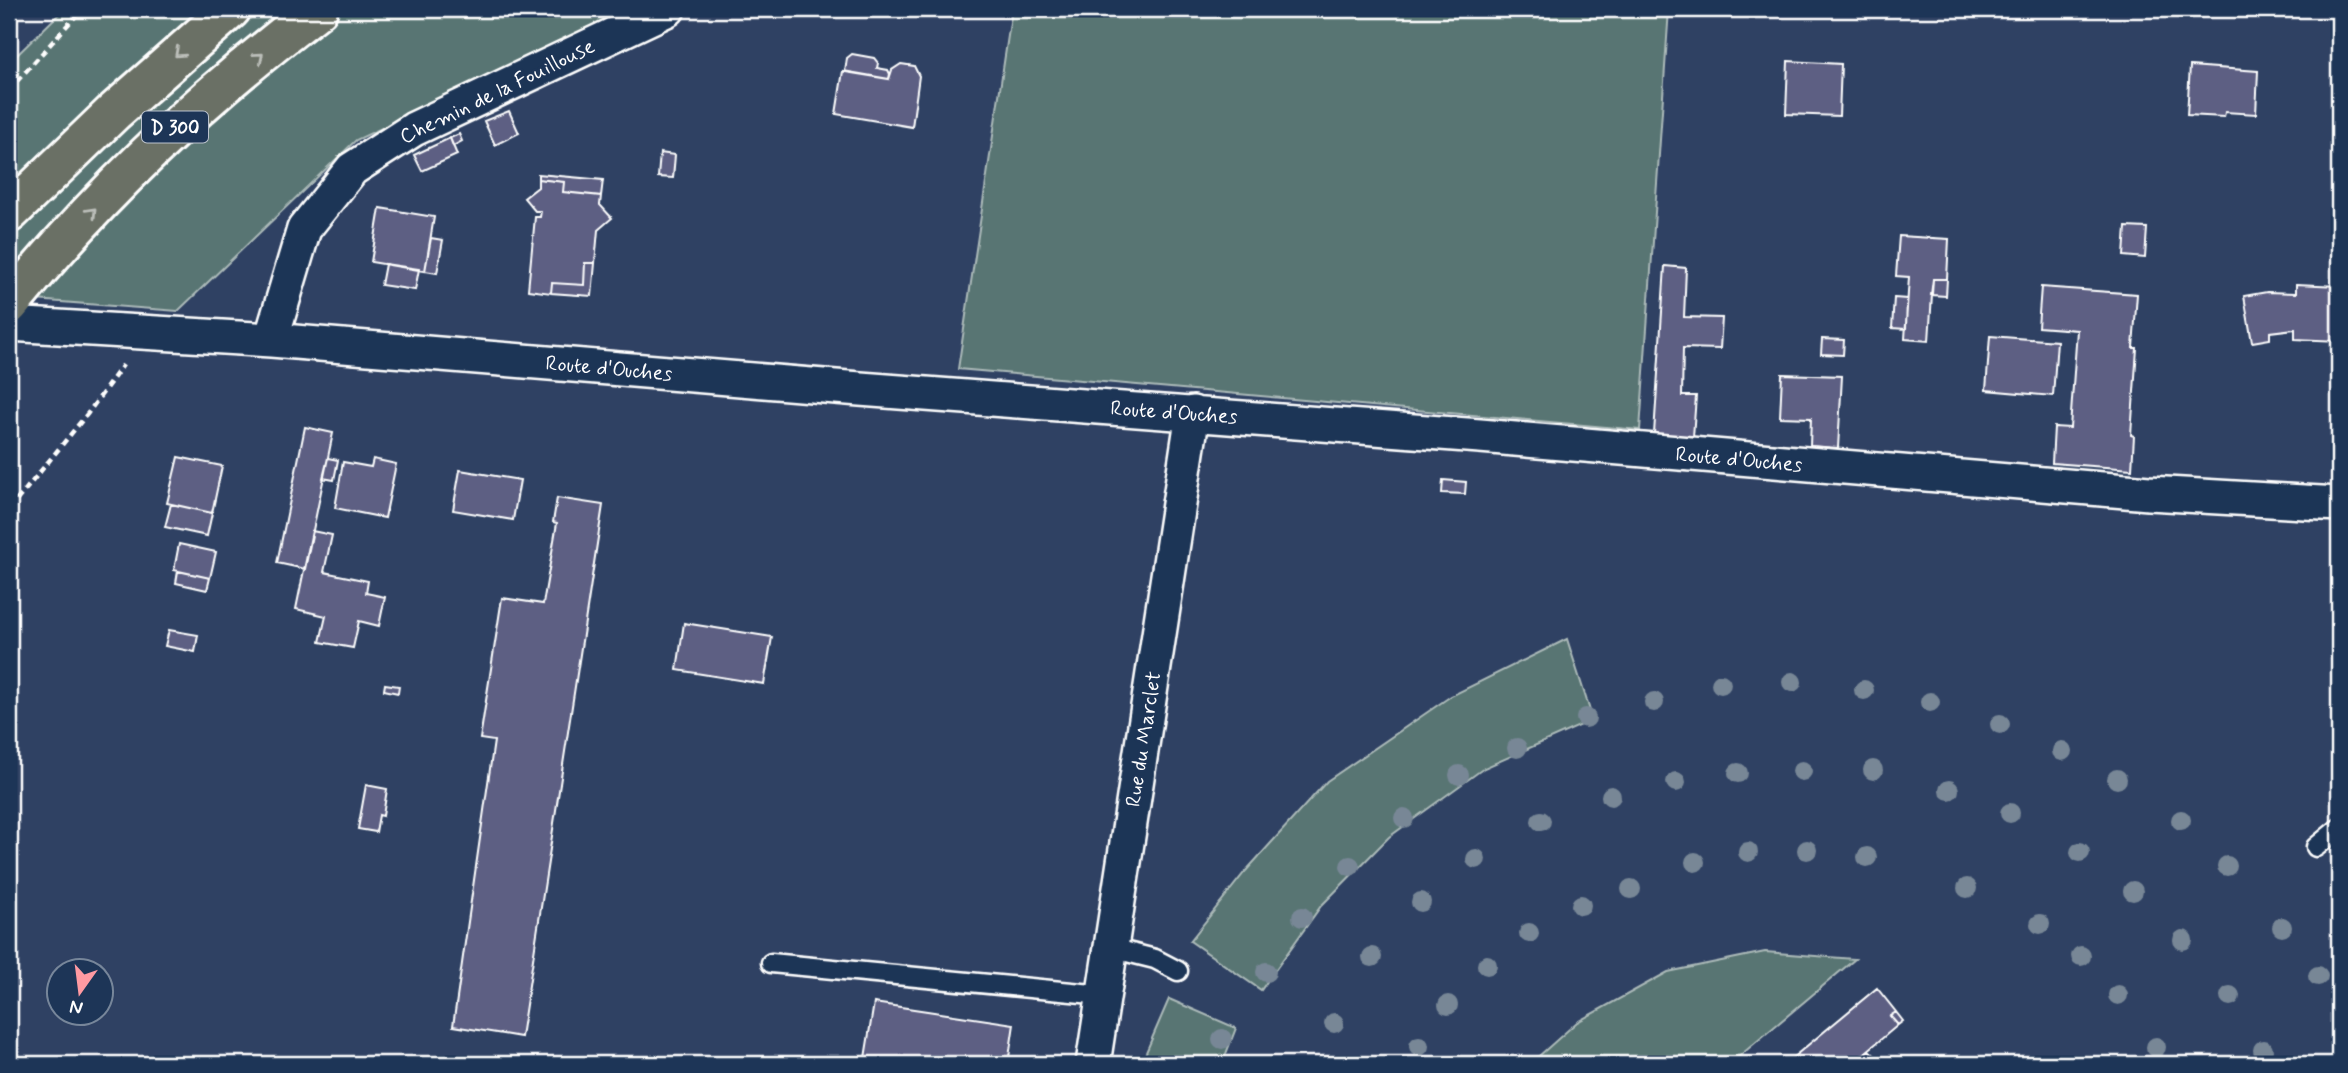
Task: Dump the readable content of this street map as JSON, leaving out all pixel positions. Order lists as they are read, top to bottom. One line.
{"streets":{"main road":["D 300"],"street":["Chemin de la Fouillouse","Route d'Ouches","Rue du Marclet"]},"crossings":[["Chemin de la Fouillouse","Route d'Ouches"],["Route d'Ouches","Rue du Marclet"]],"north":"bottom"}
